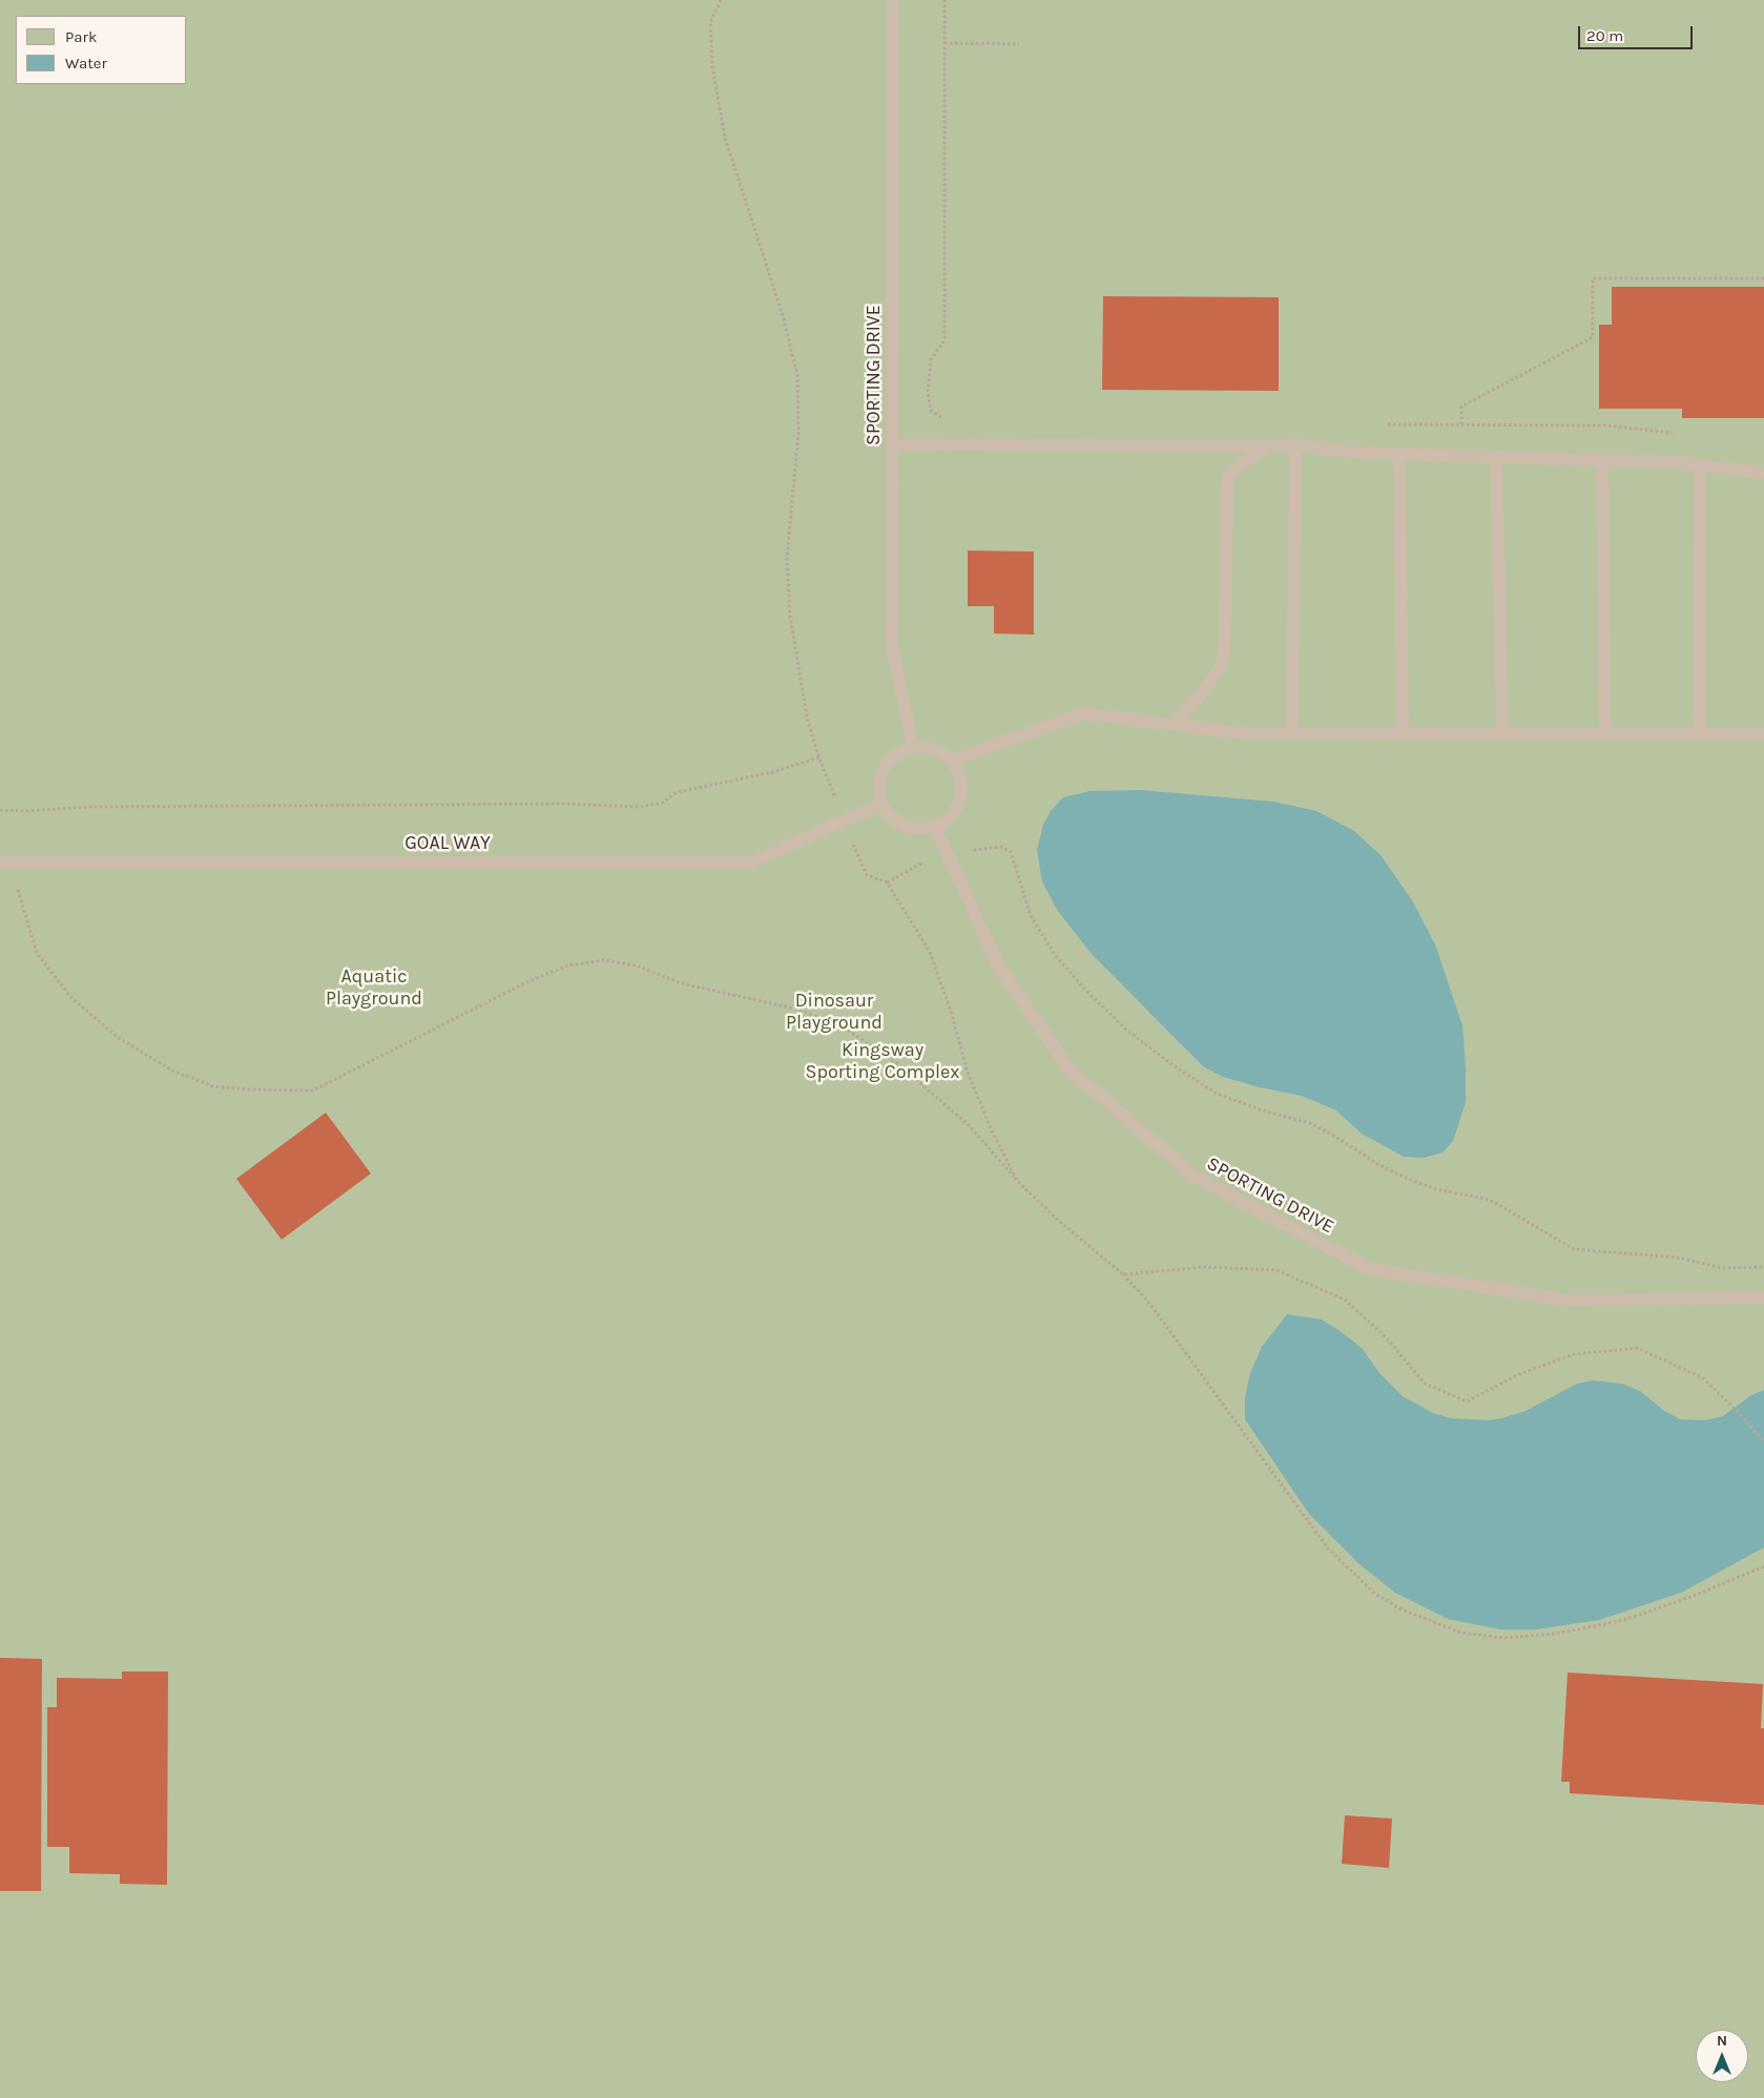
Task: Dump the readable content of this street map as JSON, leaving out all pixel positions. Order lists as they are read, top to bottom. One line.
{"streets":{"lane":["SPORTING DRIVE","GOAL WAY"]},"crossings":[["SPORTING DRIVE","GOAL WAY"]],"parks":["Aquatic Playground","Dinosaur Playground","Kingsway Sporting Complex"],"legend":["Park","Water"],"scale_bar":"20 m","north":"top"}
